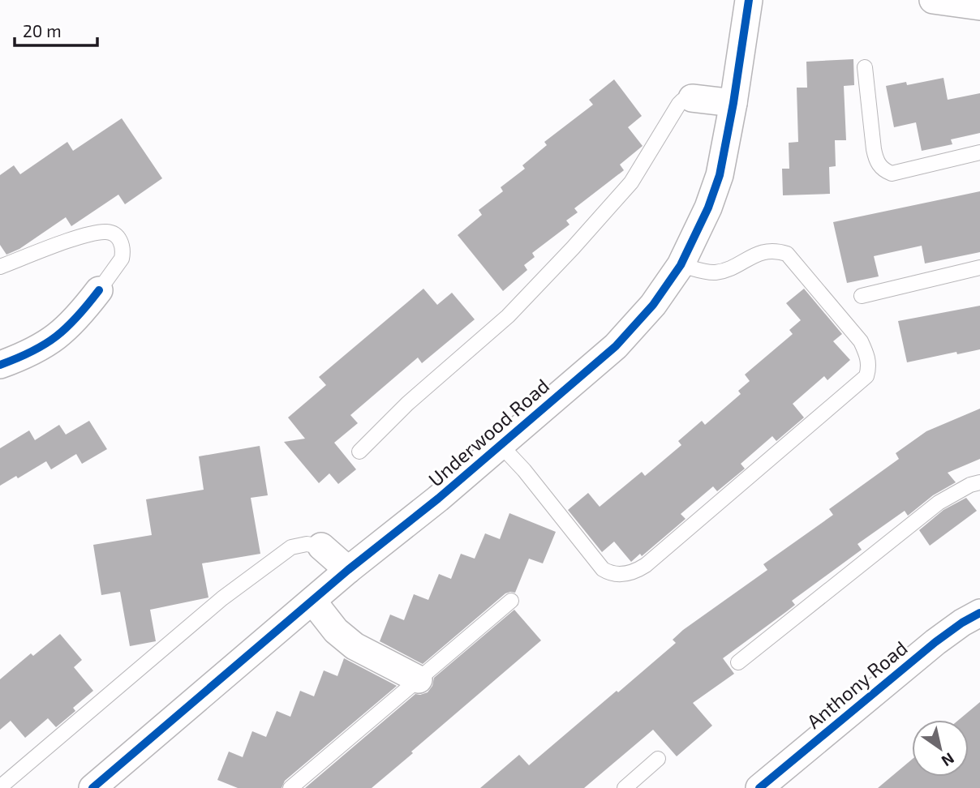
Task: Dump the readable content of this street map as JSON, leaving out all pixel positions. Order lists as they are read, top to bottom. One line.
{"streets":{"street":["Underwood Road","Anthony Road"]},"scale_bar":"20 m","north":"bottom right"}
